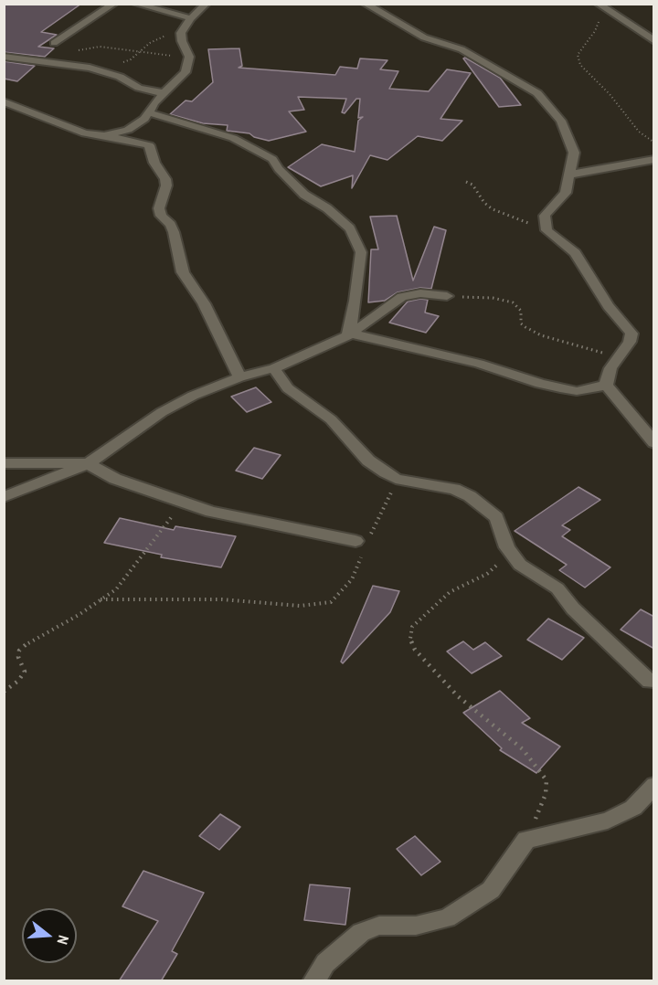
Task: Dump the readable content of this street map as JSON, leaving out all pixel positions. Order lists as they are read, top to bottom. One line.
{"north":"right"}
